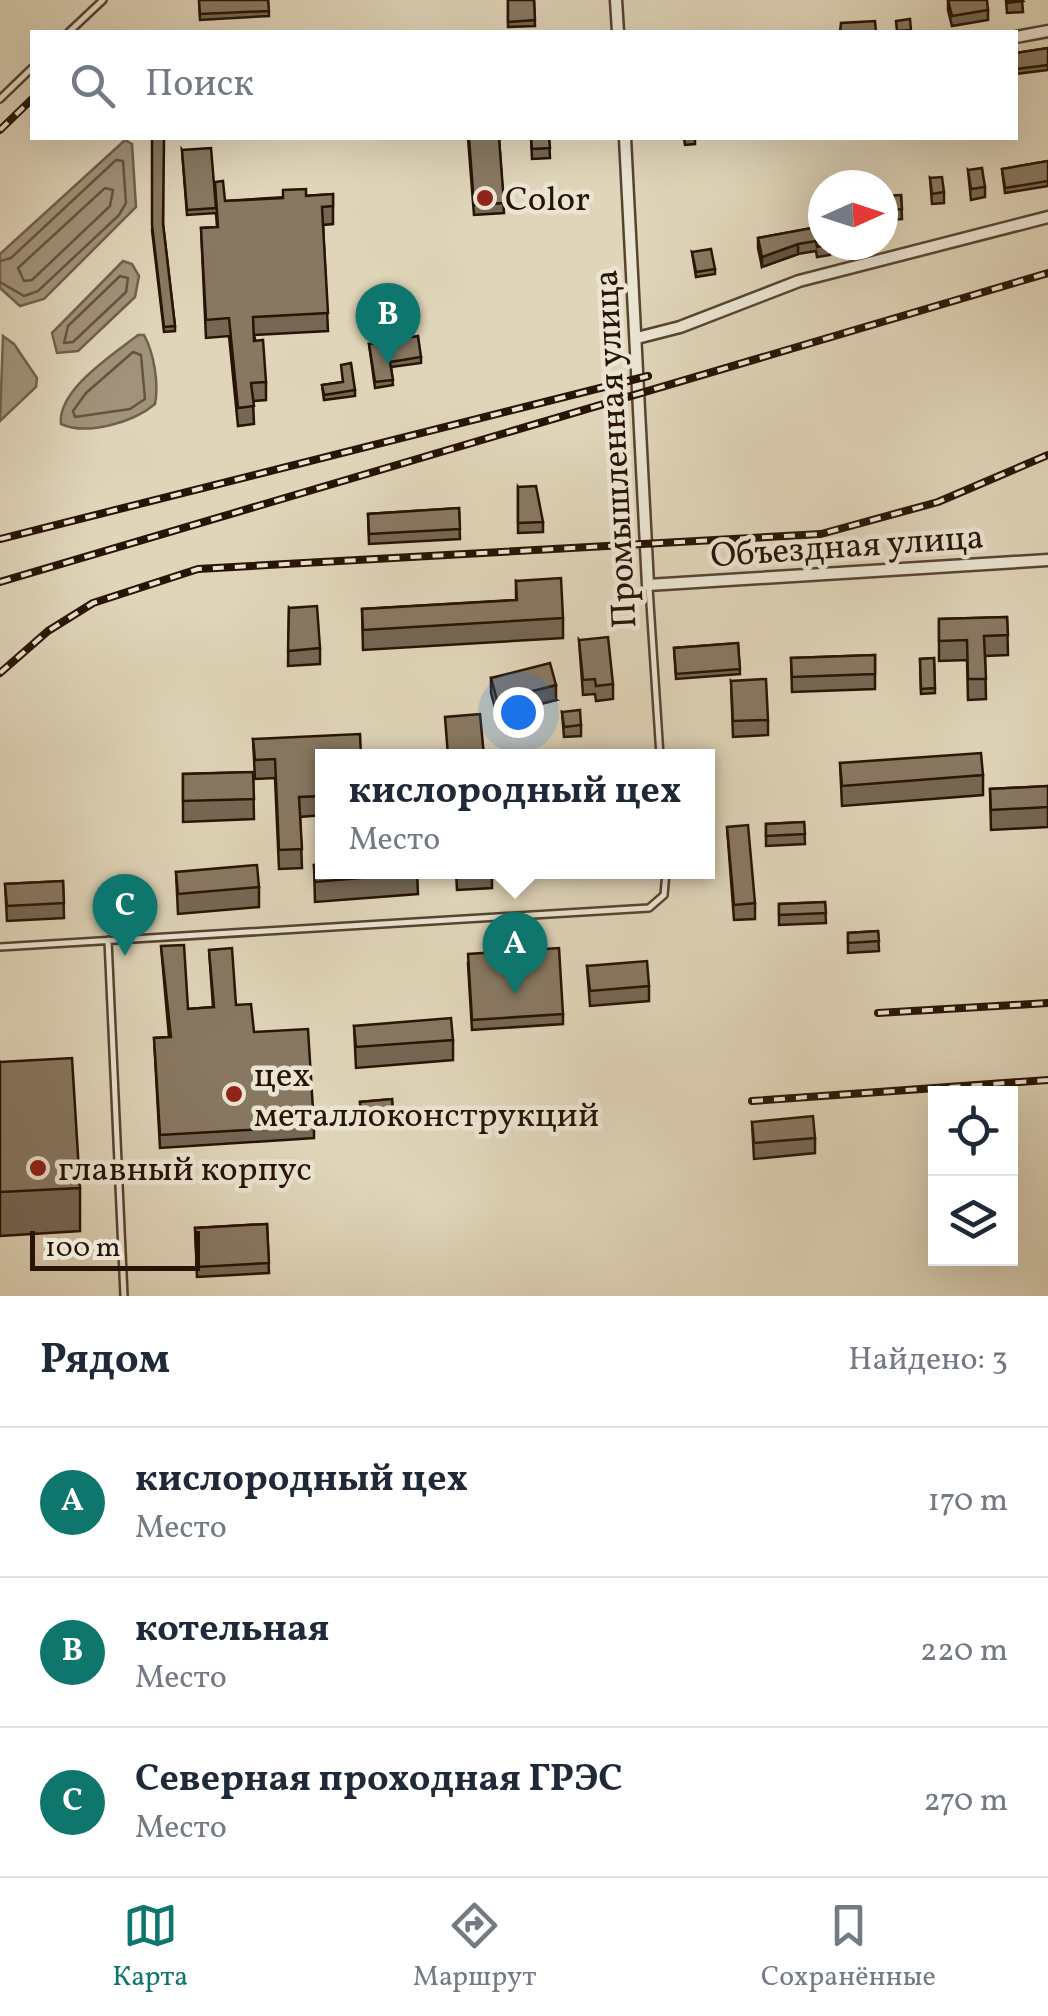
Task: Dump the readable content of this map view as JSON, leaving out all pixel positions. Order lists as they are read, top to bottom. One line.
{"streets":{"street":["Промышленная улица","Объездная улица"]},"crossings":[["Промышленная улица","Объездная улица"]],"places":["Color","цех металлоконструкций","главный корпус"],"scale_bar":"100 m","north":"right","page":{"search":"Поиск","pins":["B","C","A"],"popup":["кислородный цех","Место"],"scale":"100 m","heading":["Рядом","Найдено: 3"],"list":[{"mark":"A","name":"кислородный цех","note":"Место","value":"170 m"},{"mark":"B","name":"котельная","note":"Место","value":"220 m"},{"mark":"C","name":"Северная проходная ГРЭС","note":"Место","value":"270 m"}],"nav":["Карта","Маршрут","Сохранённые"]}}
